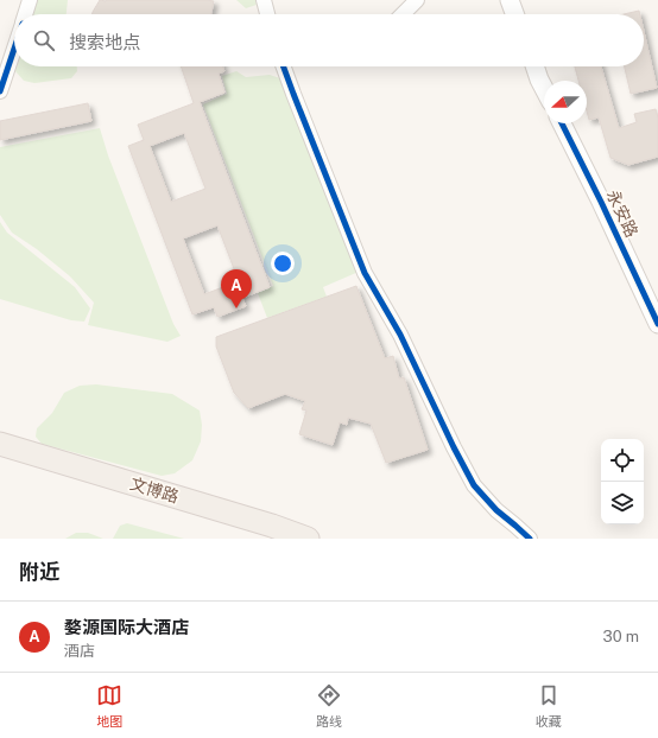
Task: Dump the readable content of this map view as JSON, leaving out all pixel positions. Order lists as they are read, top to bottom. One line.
{"streets":{"main road":["文博路"],"street":["永安路"]},"north":"left","page":{"search":"搜索地点","pins":"A","heading":"附近","list":[{"mark":"A","name":"婺源国际大酒店","note":"酒店","value":"30 m"}],"nav":["地图","路线","收藏"]}}
